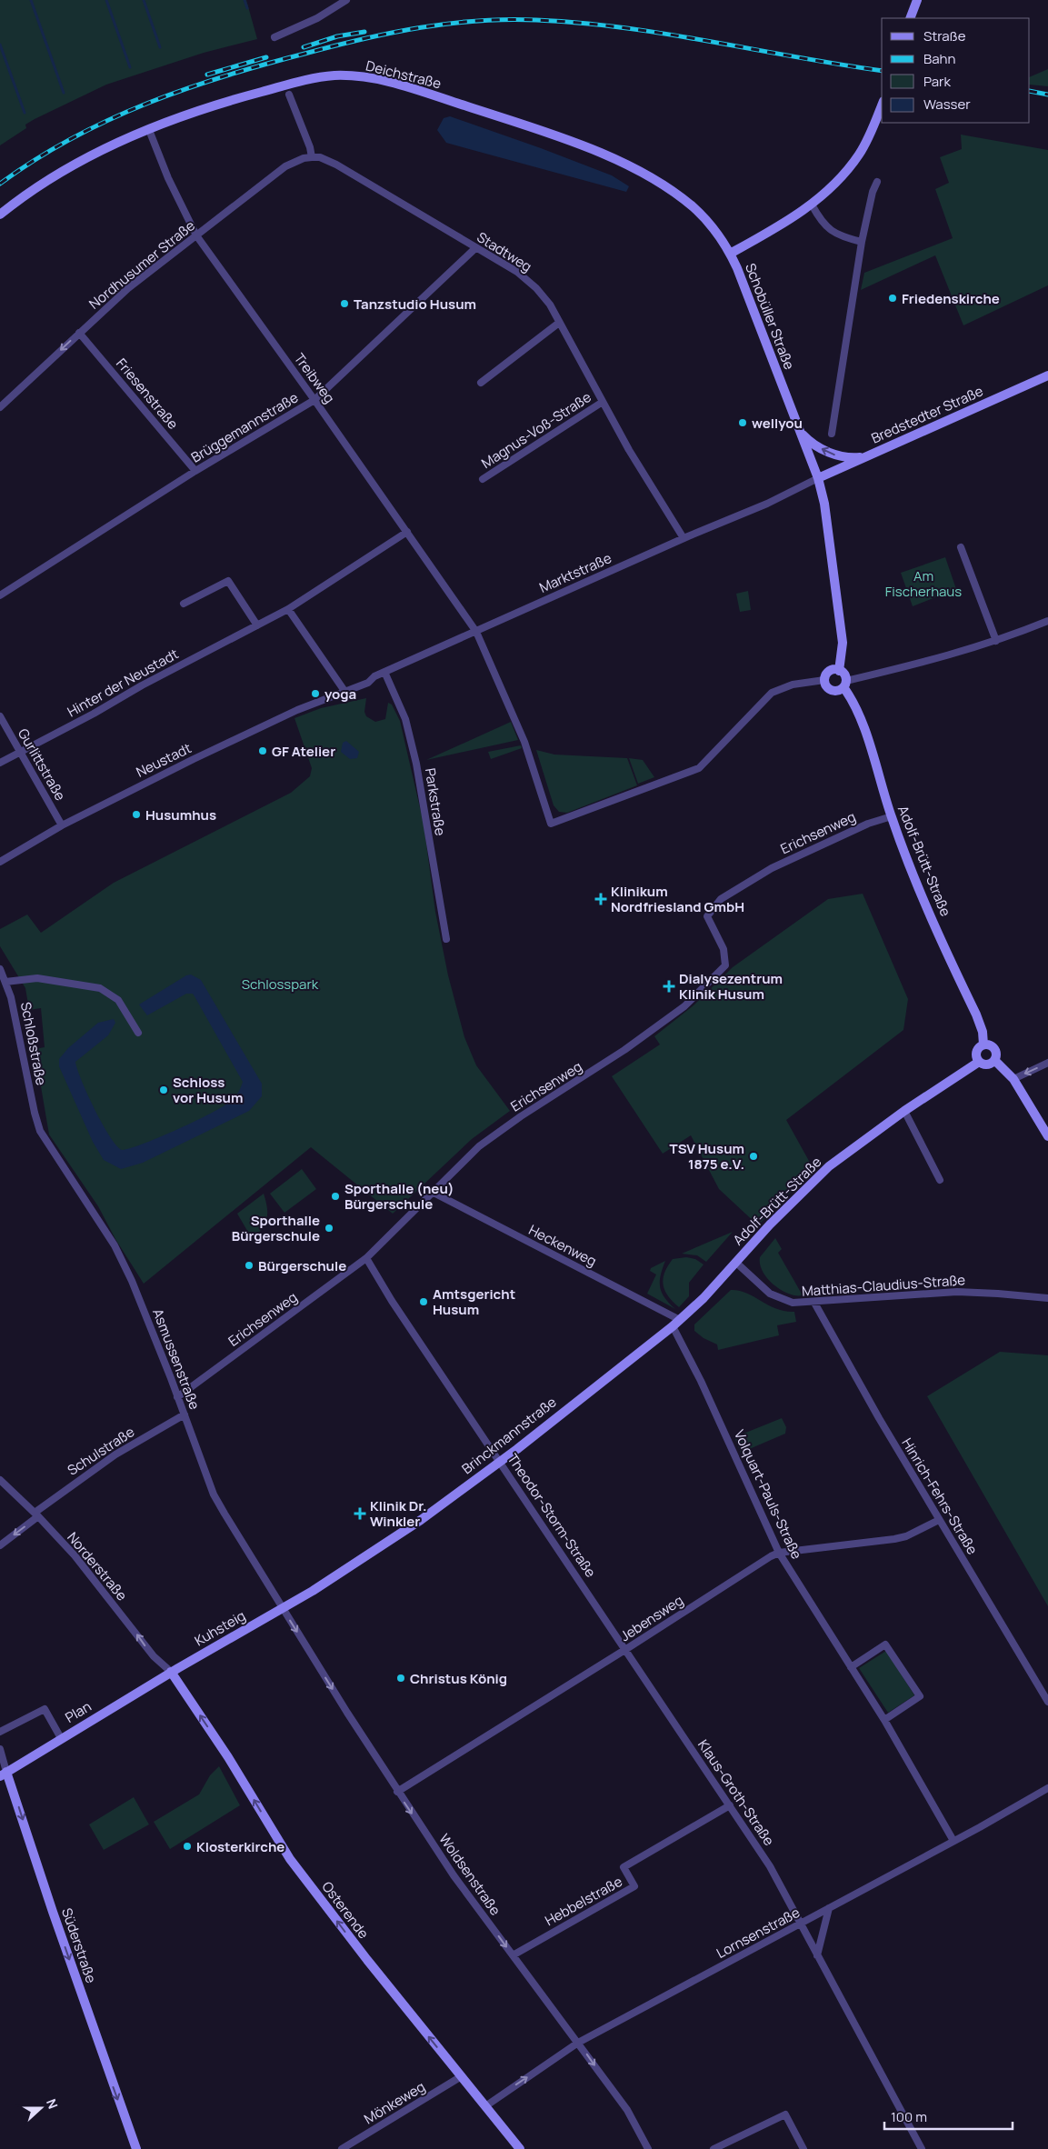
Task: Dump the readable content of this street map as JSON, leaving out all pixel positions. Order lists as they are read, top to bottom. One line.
{"streets":{"main road":["Deichstraße","Schobüller Straße","Bredstedter Straße","Adolf-Brütt-Straße","Brinckmannstraße","Kuhsteig","Plan","Osterende","Süderstraße"],"street":["Stadtweg","Nordhusumer Straße","Treibweg","Friesenstraße","Brüggemannstraße","Magnus-Voß-Straße","Marktstraße","Hinter der Neustadt","Neustadt","Gurlittstraße","Parkstraße","Erichsenweg","Schloßstraße","Heckenweg","Matthias-Claudius-Straße","Asmussenstraße","Schulstraße","Volquart-Pauls-Straße","Hinrich-Fehrs-Straße","Theodor-Storm-Straße","Norderstraße","Jebensweg","Klaus-Groth-Straße","Woldsenstraße","Hebbelstraße","Lornsenstraße","Mönkeweg"]},"crossings":[["Deichstraße","Schobüller Straße"],["Deichstraße","Treibweg"],["Stadtweg","Nordhusumer Straße"],["Stadtweg","Brüggemannstraße"],["Stadtweg","Magnus-Voß-Straße"],["Stadtweg","Marktstraße"],["Nordhusumer Straße","Treibweg"],["Nordhusumer Straße","Friesenstraße"],["Schobüller Straße","Bredstedter Straße"],["Schobüller Straße","Marktstraße"],["Treibweg","Brüggemannstraße"],["Treibweg","Marktstraße"],["Treibweg","Hinter der Neustadt"],["Treibweg","Adolf-Brütt-Straße"],["Friesenstraße","Brüggemannstraße"],["Bredstedter Straße","Marktstraße"],["Marktstraße","Neustadt"],["Marktstraße","Parkstraße"],["Hinter der Neustadt","Gurlittstraße"],["Neustadt","Gurlittstraße"],["Erichsenweg","Adolf-Brütt-Straße"],["Erichsenweg","Heckenweg"],["Erichsenweg","Asmussenstraße"],["Erichsenweg","Theodor-Storm-Straße"],["Adolf-Brütt-Straße","Matthias-Claudius-Straße"],["Adolf-Brütt-Straße","Brinckmannstraße"],["Schloßstraße","Asmussenstraße"],["Heckenweg","Brinckmannstraße"],["Heckenweg","Volquart-Pauls-Straße"],["Matthias-Claudius-Straße","Brinckmannstraße"],["Matthias-Claudius-Straße","Hinrich-Fehrs-Straße"],["Asmussenstraße","Brinckmannstraße"],["Asmussenstraße","Schulstraße"],["Asmussenstraße","Kuhsteig"],["Asmussenstraße","Woldsenstraße"],["Brinckmannstraße","Volquart-Pauls-Straße"],["Brinckmannstraße","Theodor-Storm-Straße"],["Brinckmannstraße","Kuhsteig"],["Brinckmannstraße","Woldsenstraße"],["Schulstraße","Norderstraße"],["Volquart-Pauls-Straße","Jebensweg"],["Volquart-Pauls-Straße","Lornsenstraße"],["Hinrich-Fehrs-Straße","Jebensweg"],["Theodor-Storm-Straße","Jebensweg"],["Theodor-Storm-Straße","Klaus-Groth-Straße"],["Norderstraße","Kuhsteig"],["Norderstraße","Plan"],["Norderstraße","Osterende"],["Jebensweg","Klaus-Groth-Straße"],["Jebensweg","Woldsenstraße"],["Kuhsteig","Plan"],["Kuhsteig","Woldsenstraße"],["Kuhsteig","Osterende"],["Plan","Osterende"],["Plan","Süderstraße"],["Klaus-Groth-Straße","Hebbelstraße"],["Klaus-Groth-Straße","Lornsenstraße"],["Woldsenstraße","Hebbelstraße"],["Woldsenstraße","Lornsenstraße"],["Osterende","Lornsenstraße"],["Osterende","Mönkeweg"]],"one_way":["Norderstraße","Woldsenstraße","Osterende","Süderstraße"],"parks":["Am Fischerhaus","Schlosspark"],"places":{"other":["Friedenskirche","Tanzstudio Husum","wellyou","yoga","GF Atelier","Husumhus","Schloss vor Husum","TSV Husum 1875 e.V.","Sporthalle (neu) Bürgerschule","Sporthalle Bürgerschule","Bürgerschule","Amtsgericht Husum","Christus König","Klosterkirche"],"health":["Klinikum Nordfriesland GmbH","Dialysezentrum Klinik Husum","Klinik Dr. Winkler"]},"legend":["Straße","Bahn","Park","Wasser"],"scale_bar":"100 m","north":"right"}
